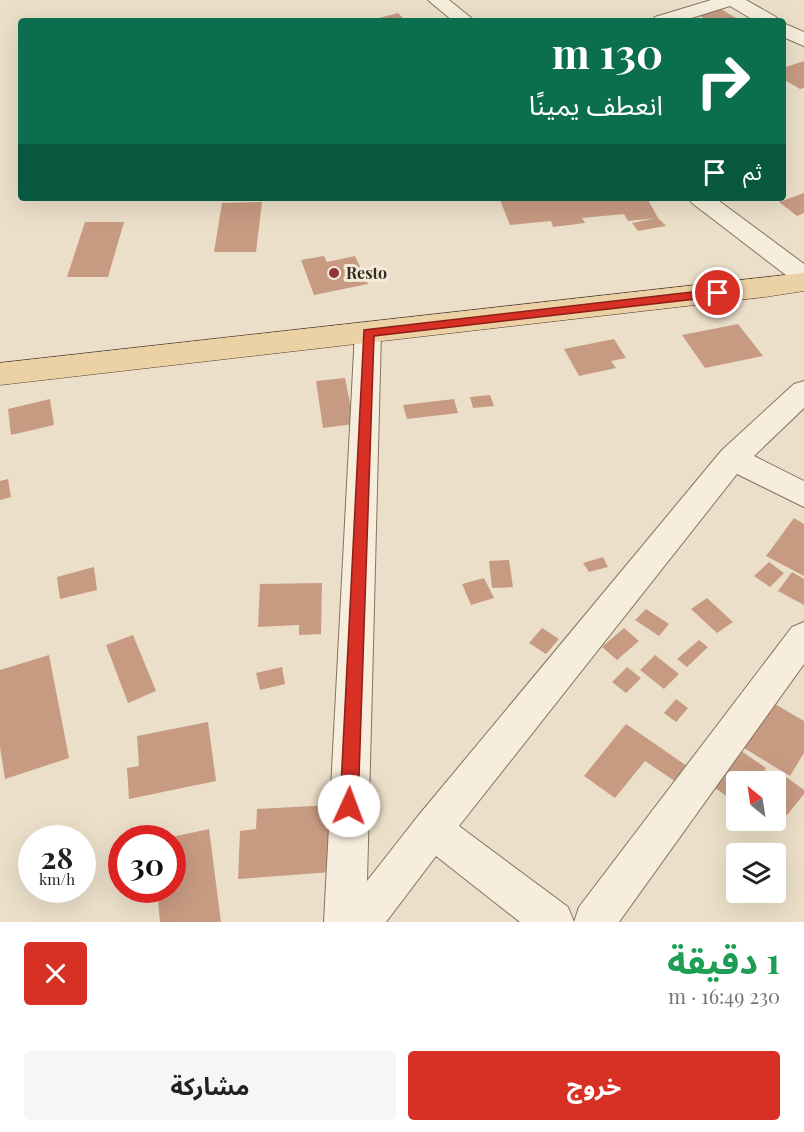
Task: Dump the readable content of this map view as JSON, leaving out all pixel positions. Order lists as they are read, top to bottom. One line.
{"places":["Resto"],"north":"top left","page":{"turn":["130 m","انعطف يمينًا"],"then":"ثم","speed":"28 km/h","limit":"30","heading":["1 دقيقة","230 m · 16:49"],"buttons":["خروج","مشاركة"]}}
